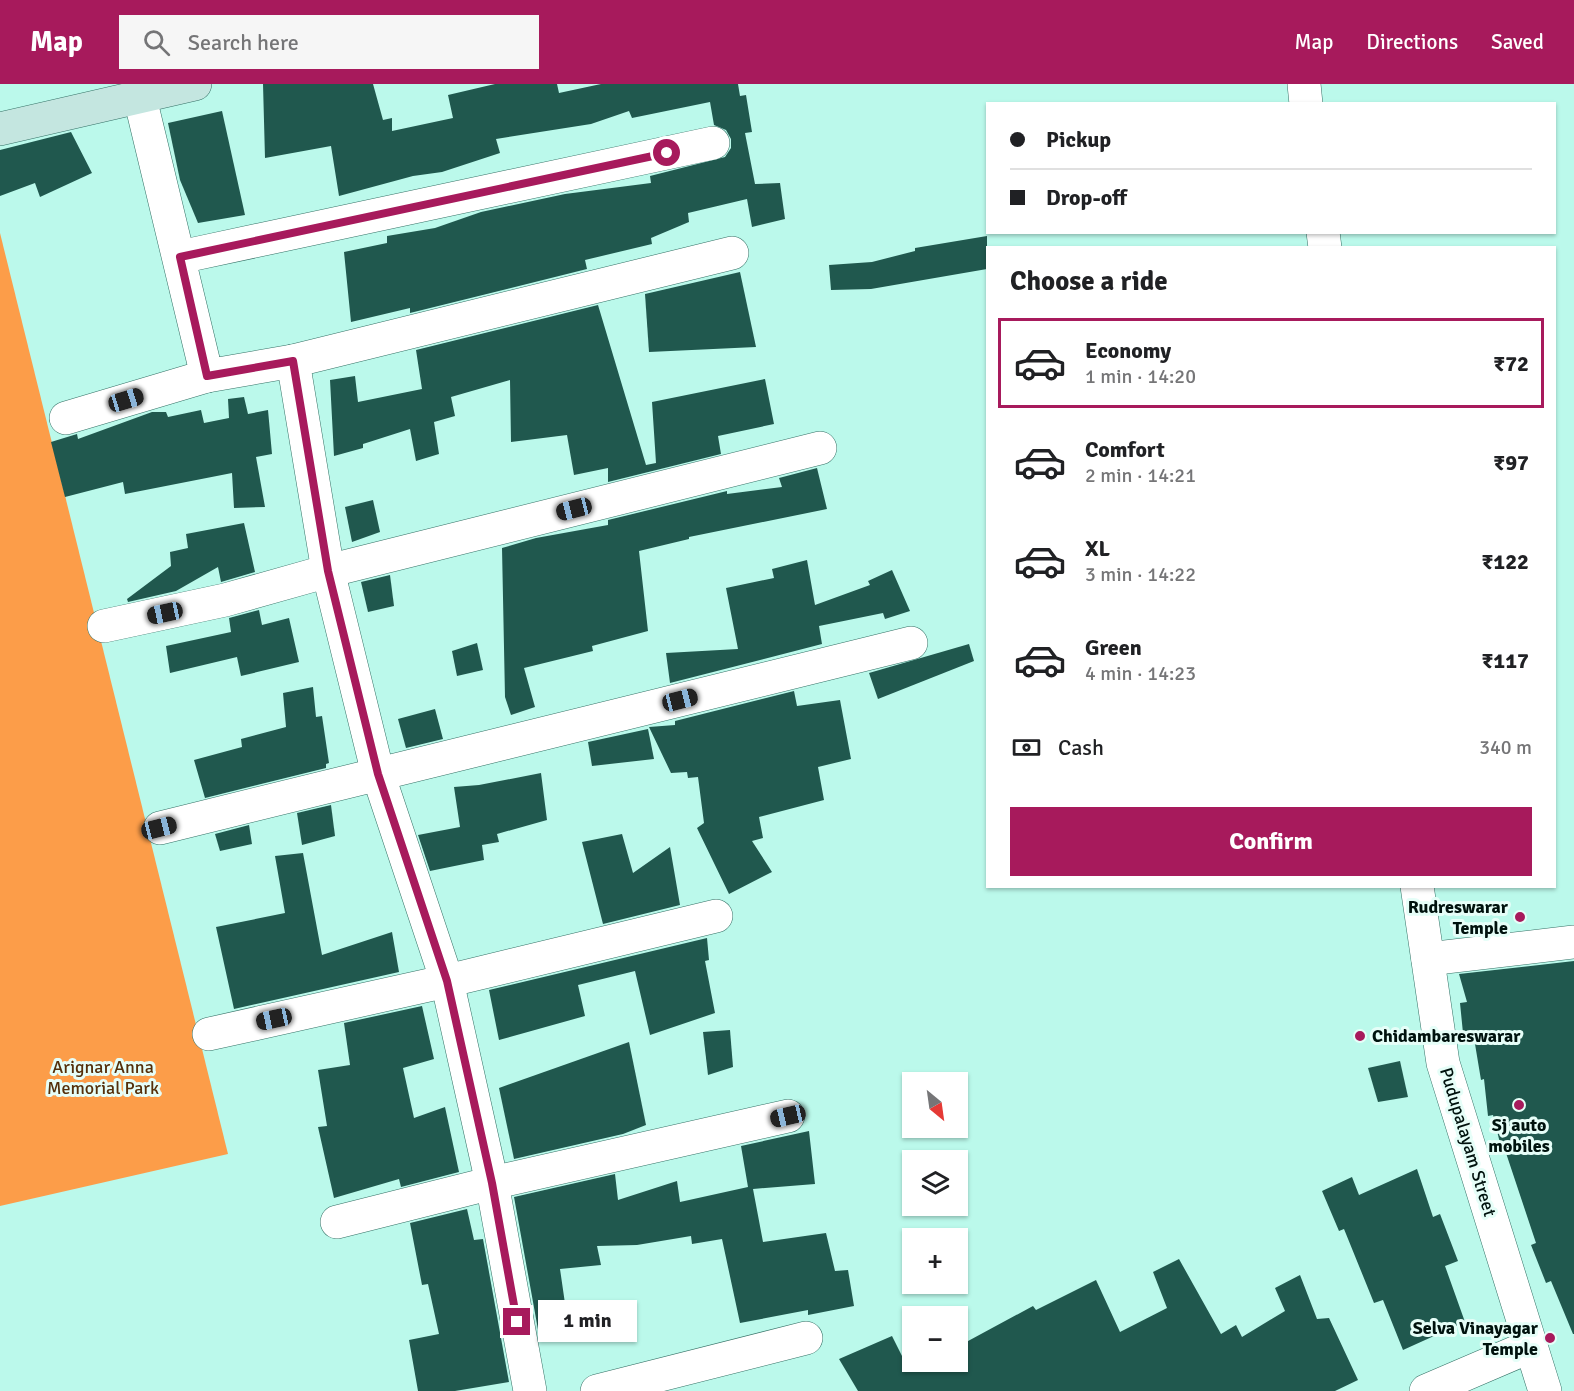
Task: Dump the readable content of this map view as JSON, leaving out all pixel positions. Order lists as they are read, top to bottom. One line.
{"streets":{"street":["Pudupalayam Street"]},"parks":["Arignar Anna Memorial Park"],"places":["Rudreswarar Temple","Chidambareswarar","Sj auto mobiles","Selva Vinayagar Temple"],"north":"bottom right","page":{"header":"Map","search":"Search here","nav":["Map","Directions","Saved"],"banner":["Pickup","Drop-off"],"heading":"Choose a ride","list":[{"name":"Economy","note":"1 min · 14:20","value":"₹72"},{"name":"Comfort","note":"2 min · 14:21","value":"₹97"},{"name":"XL","note":"3 min · 14:22","value":"₹122"},{"name":"Green","note":"4 min · 14:23","value":"₹117"}],"pay":["Cash","340 m"],"buttons":"Confirm","map_buttons":["+","−"],"bubble":"1 min"}}
